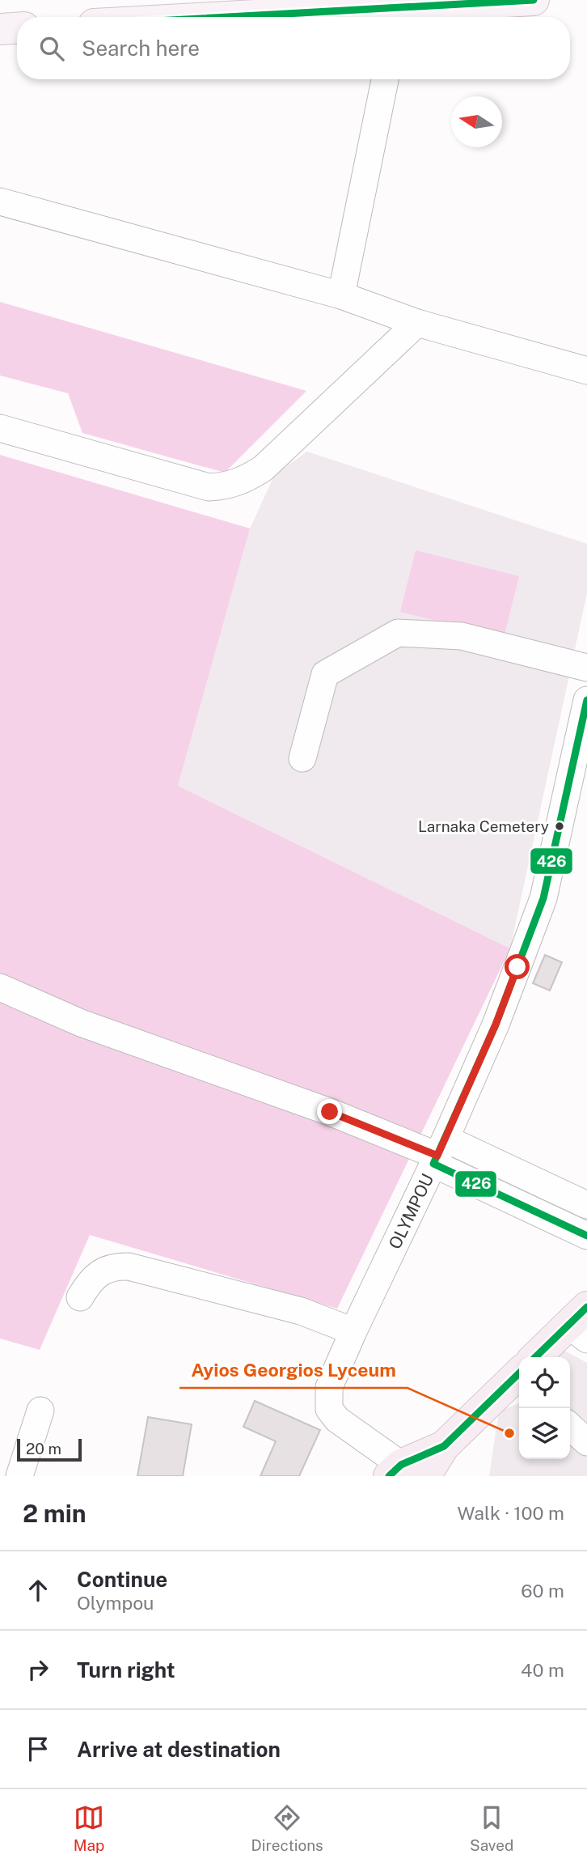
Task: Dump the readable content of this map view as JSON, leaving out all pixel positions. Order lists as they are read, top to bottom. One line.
{"streets":{"street":["OLYMPOU"]},"places":["Larnaka Cemetery","Ayios Georgios Lyceum"],"lines":["transit line 426"],"scale_bar":"20 m","north":"left","page":{"search":"Search here","scale":"20 m","heading":["2 min","Walk · 100 m"],"list":[["Continue","Olympou","60 m"],["Turn right","40 m"],"Arrive at destination"],"nav":["Map","Directions","Saved"]}}
